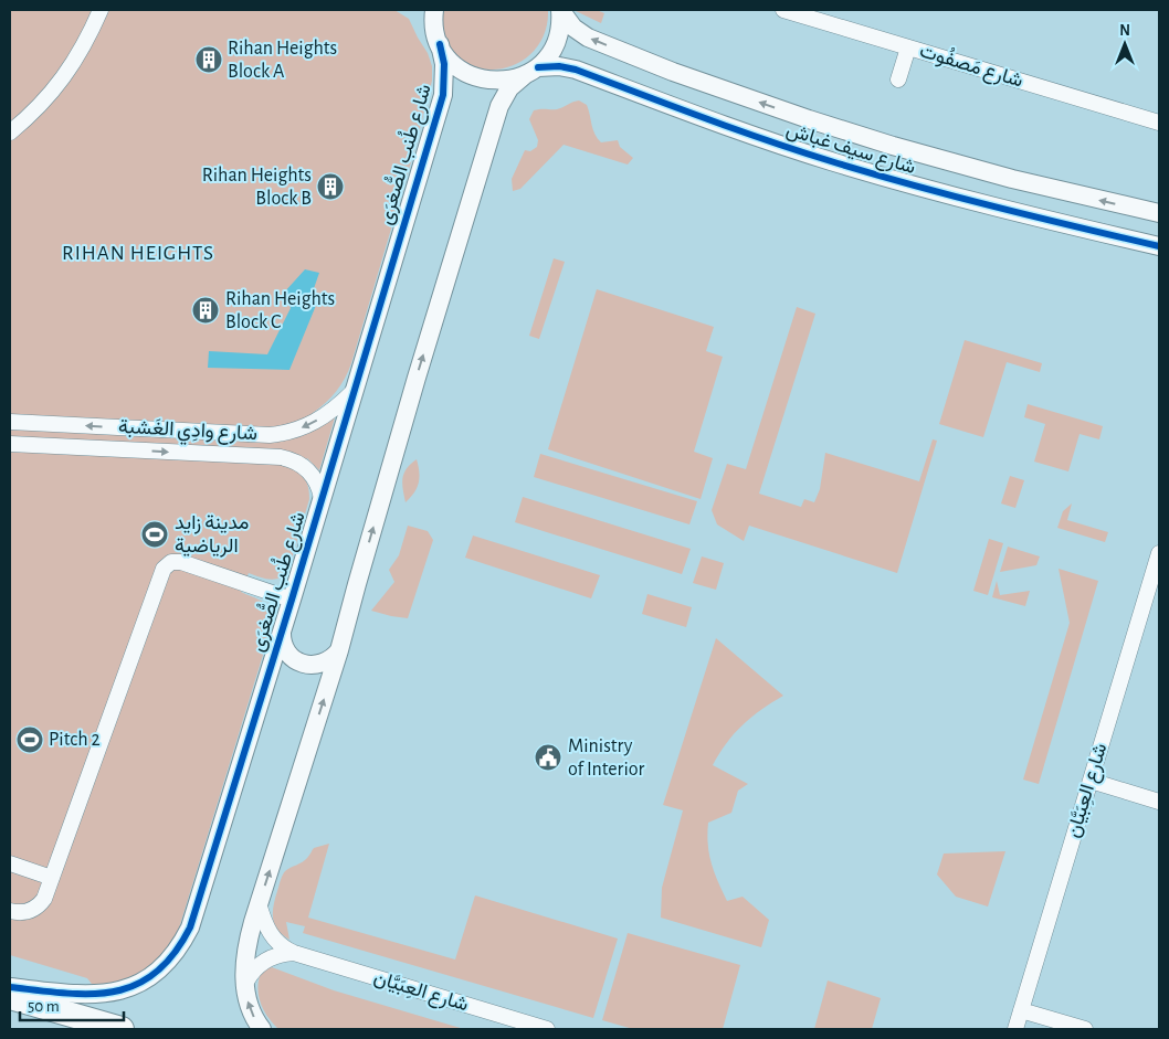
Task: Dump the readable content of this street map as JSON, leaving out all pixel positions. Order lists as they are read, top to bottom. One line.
{"streets":{"street":["شارع مَصفُوت","شارع سيف غباش","شارع طُنب الصُّغرَى","شارع وادِي الغَشبة","شارع العِبَيَّان"]},"crossings":[["شارع سيف غباش","شارع طُنب الصُّغرَى"],["شارع طُنب الصُّغرَى","شارع وادِي الغَشبة"]],"districts":["RIHAN HEIGHTS"],"places":{"building":["Rihan Heights Block A","Rihan Heights Block B","Rihan Heights Block C"],"sports":["مدينة زايد الرياضية","Pitch 2"],"public building":["Ministry of Interior"]},"scale_bar":"50 m","north":"top"}
